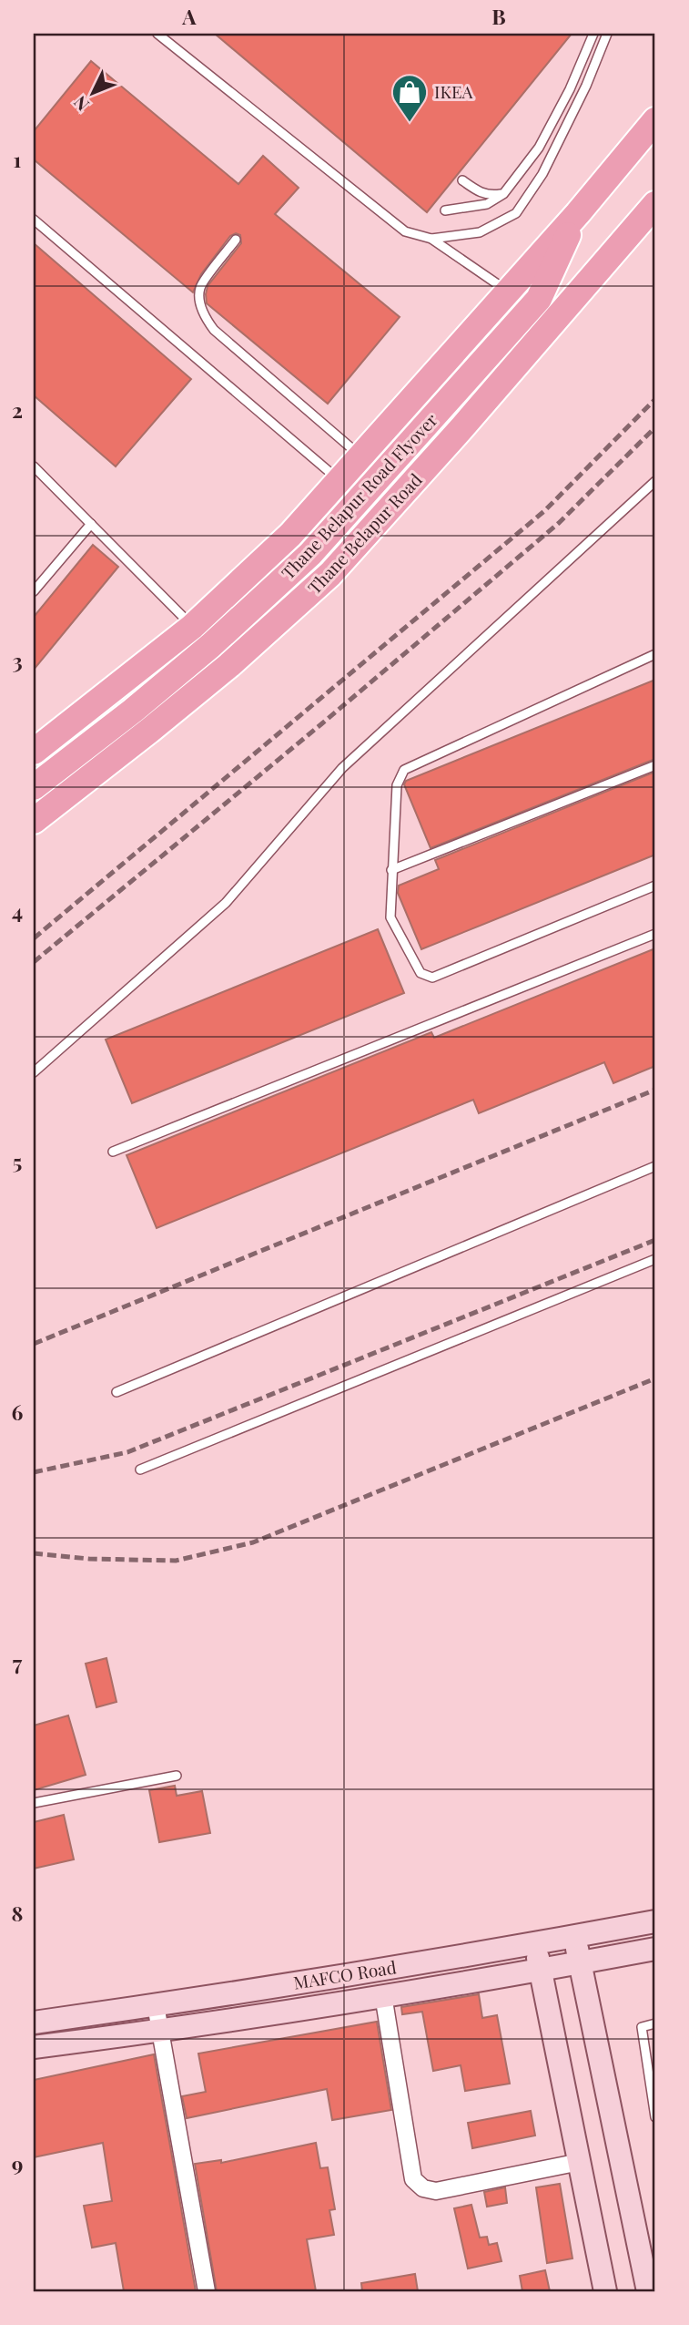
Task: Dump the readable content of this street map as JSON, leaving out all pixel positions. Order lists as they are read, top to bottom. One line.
{"streets":{"main road":["Thane Belapur Road Flyover","Thane Belapur Road","MAFCO Road"]},"places":{"shop":["IKEA"]},"north":"bottom left","grid":{"columns":["A","B"],"rows":["1","2","3","4","5","6","7","8","9"]}}
